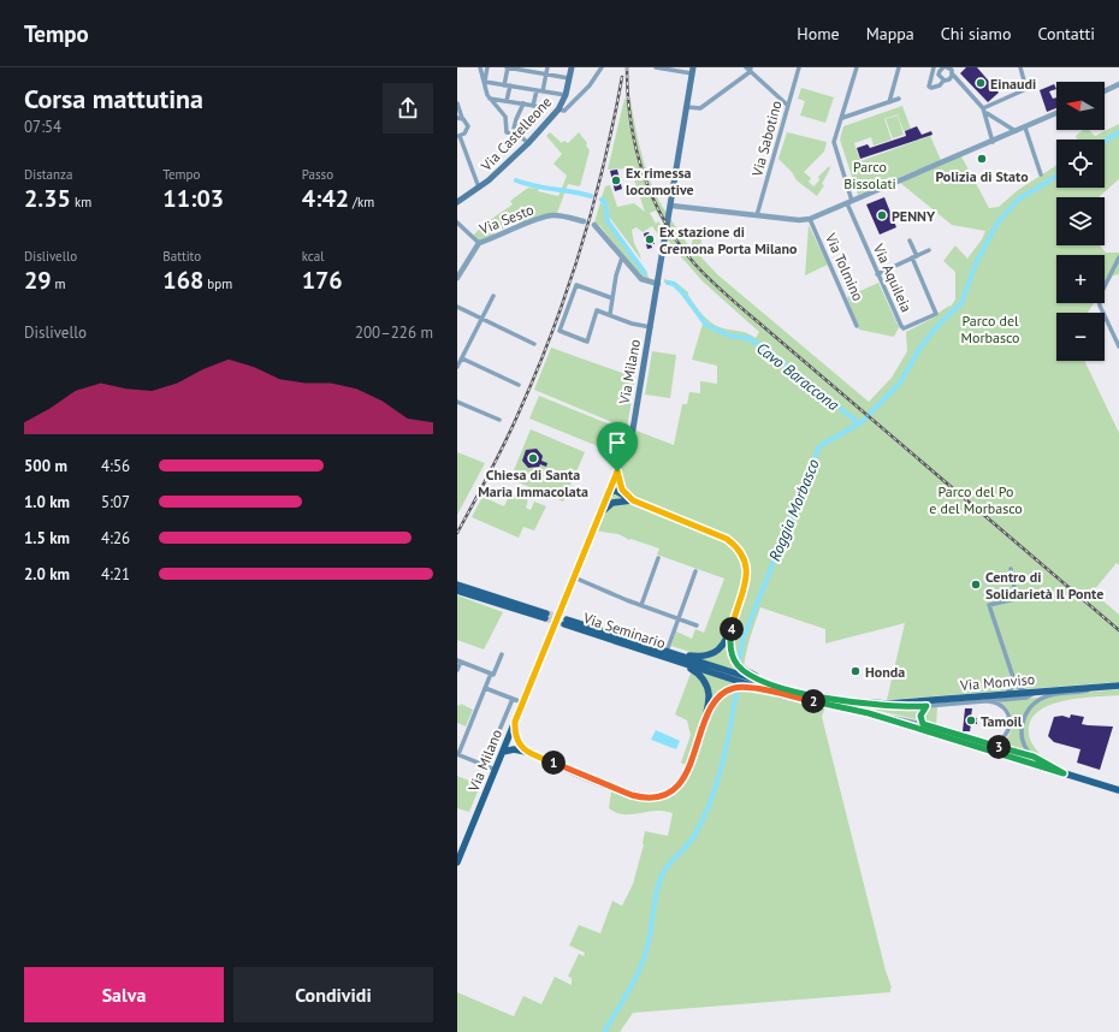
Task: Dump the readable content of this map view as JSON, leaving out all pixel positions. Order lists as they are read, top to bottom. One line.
{"streets":{"main road":["Via Castelleone","Via Milano","Via Seminario","Via Monviso"],"street":["Via Sabotino","Via Sesto","Via Tolmino","Via Aquileia"]},"water":["Cavo Baraccona","Roggia Morbasco"],"parks":["Parco Bissolati","Parco del Morbasco","Parco del Po e del Morbasco"],"places":["Einaudi","Polizia di Stato","Ex rimessa locomotive","PENNY","Ex stazione di Cremona Porta Milano","Chiesa di Santa Maria Immacolata","Centro di Solidarietà Il Ponte","Honda","Tamoil"],"north":"left","page":{"header":"Tempo","nav":["Home","Mappa","Chi siamo","Contatti"],"heading":["Corsa mattutina","07:54"],"map_buttons":["+","−"],"stats":[["Distanza","2.35 km"],["Tempo","11:03"],["Passo","4:42 /km"],["Dislivello","29 m"],["Battito","168 bpm"],["kcal","176"]],"chart":["Dislivello","200–226 m"],"list":[{"name":"500 m","note":"4:56"},{"name":"1.0 km","note":"5:07"},{"name":"1.5 km","note":"4:26"},{"name":"2.0 km","note":"4:21"}],"pins":["4","2","3","1"],"buttons":["Salva","Condividi"]}}
